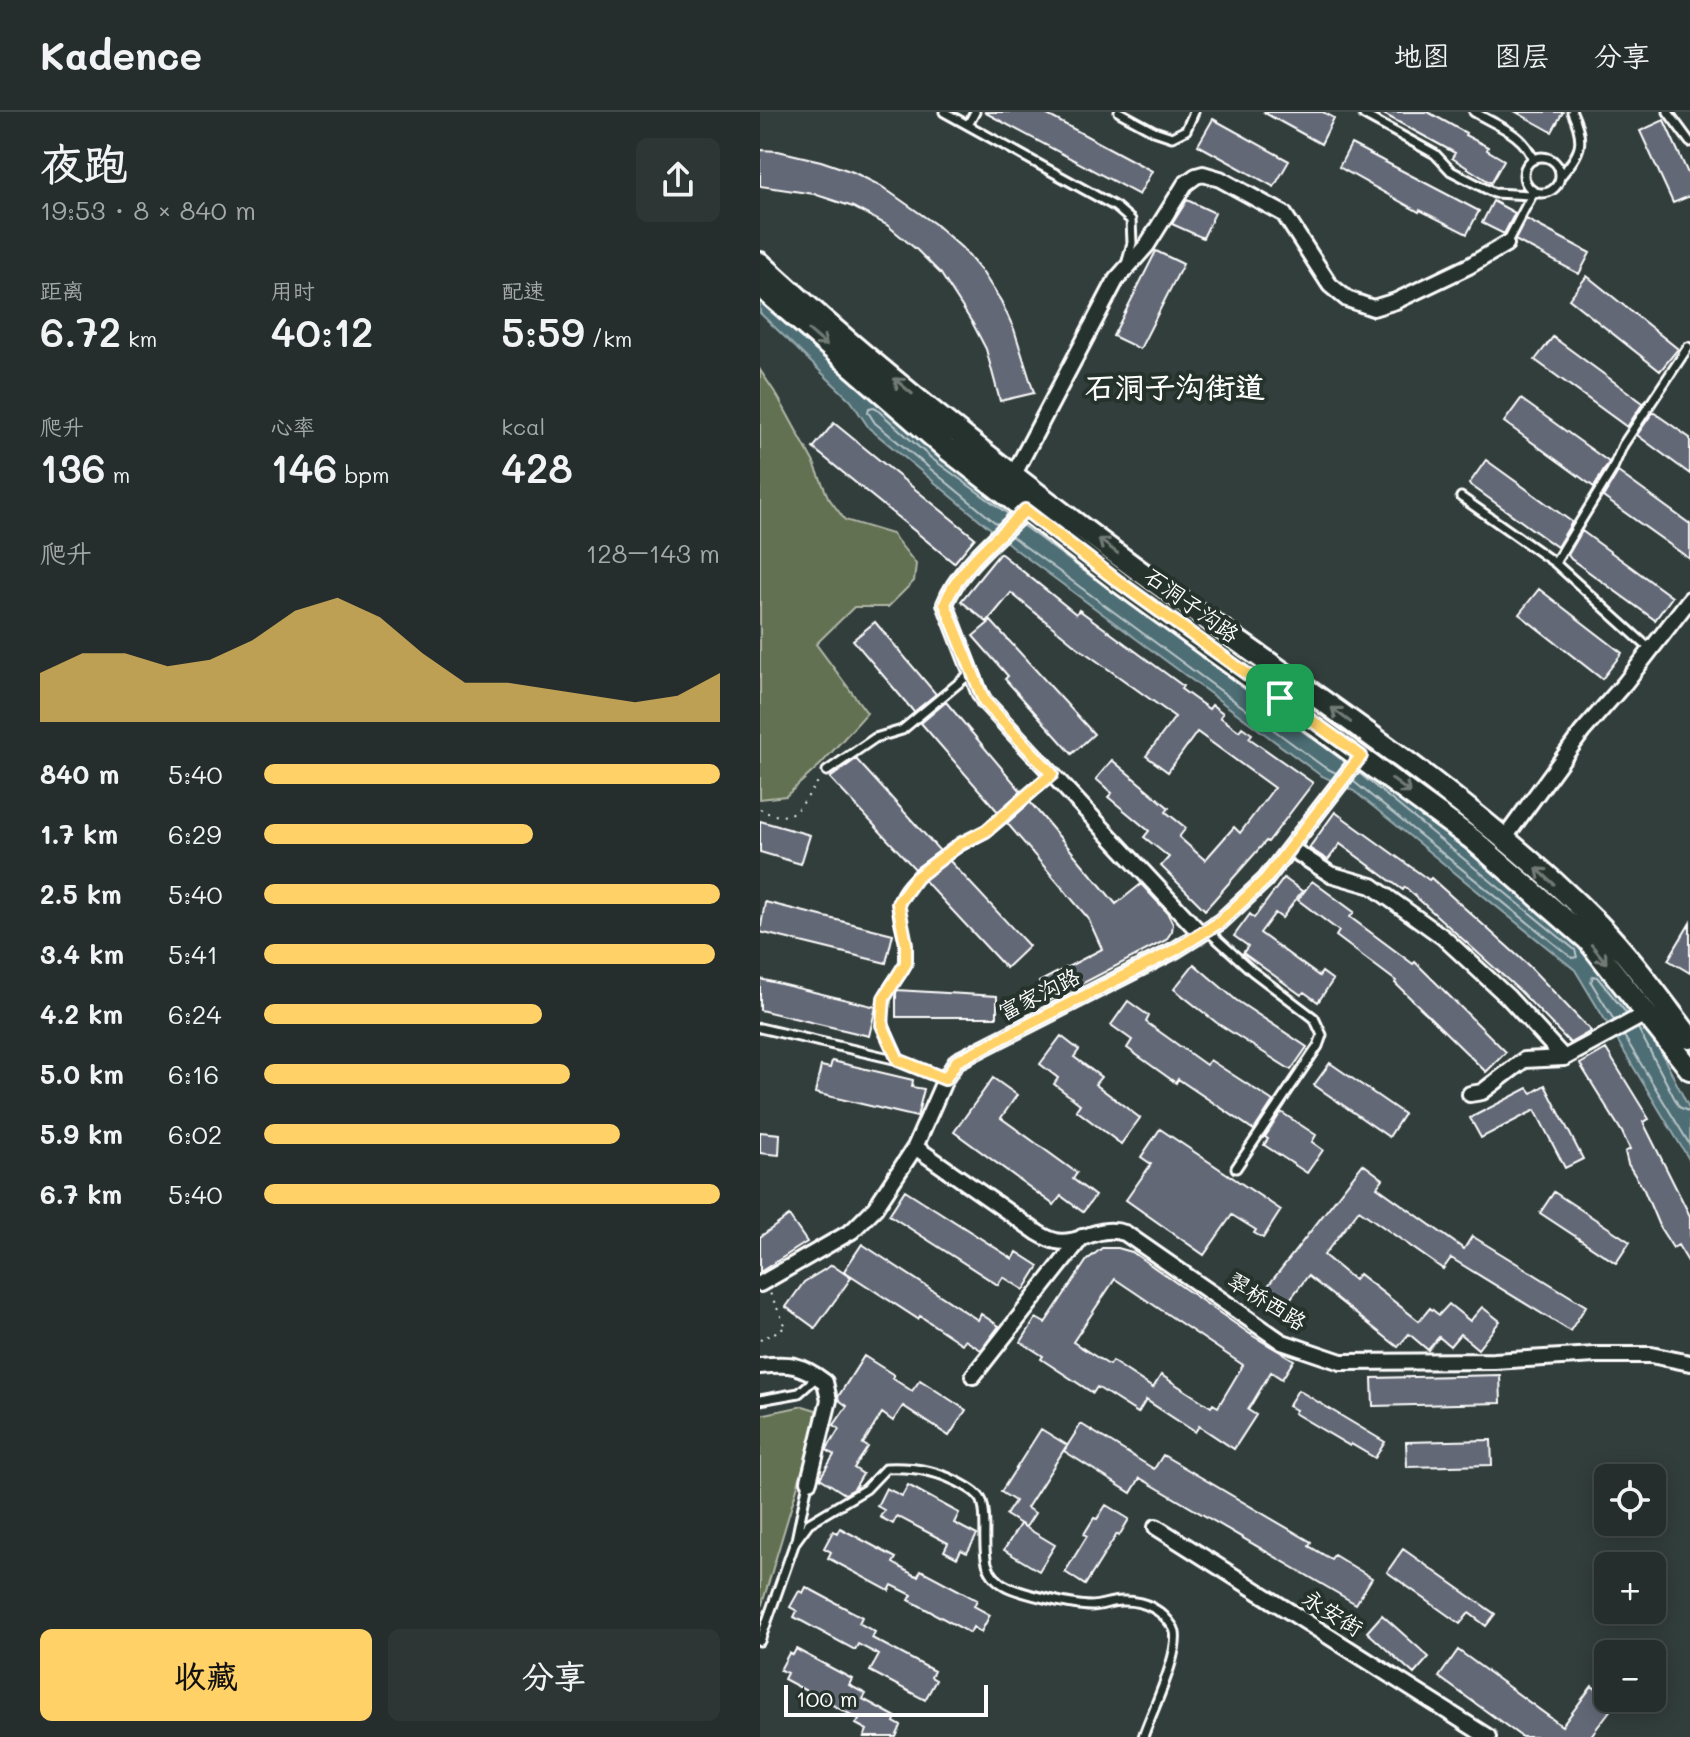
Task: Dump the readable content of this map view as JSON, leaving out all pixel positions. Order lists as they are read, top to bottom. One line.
{"streets":{"main road":["石洞子沟路"],"street":["富家沟路","翠桥西路","永安街"]},"crossings":[["石洞子沟路","富家沟路"],["富家沟路","翠桥西路"]],"districts":["石洞子沟街道"],"scale_bar":"100 m","page":{"header":"Kadence","nav":["地图","图层","分享"],"heading":["夜跑","19:53 · 8 × 840 m"],"stats":[["距离","6.72 km"],["用时","40:12"],["配速","5:59 /km"],["爬升","136 m"],["心率","146 bpm"],["kcal","428"]],"chart":["爬升","128–143 m"],"list":[{"name":"840 m","note":"5:40"},{"name":"1.7 km","note":"6:29"},{"name":"2.5 km","note":"5:40"},{"name":"3.4 km","note":"5:41"},{"name":"4.2 km","note":"6:24"},{"name":"5.0 km","note":"6:16"},{"name":"5.9 km","note":"6:02"},{"name":"6.7 km","note":"5:40"}],"map_buttons":["+","−"],"buttons":["收藏","分享"],"scale":"100 m"}}
